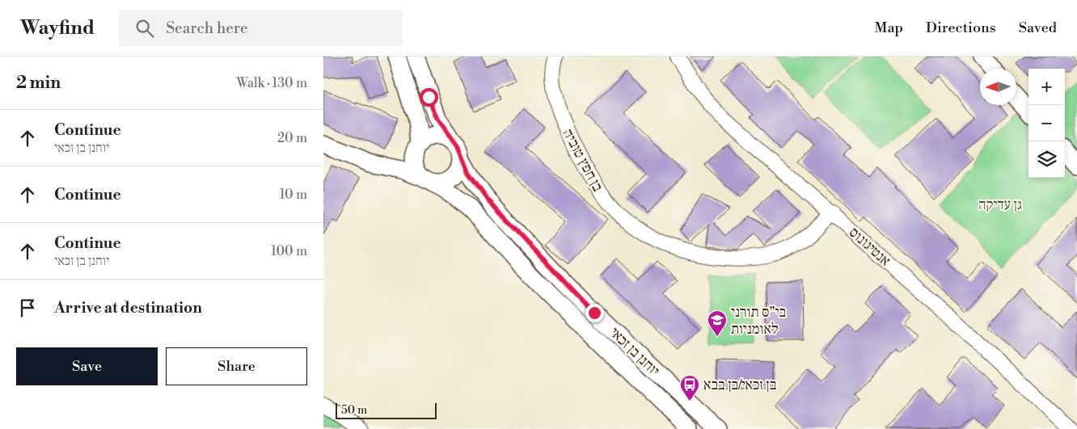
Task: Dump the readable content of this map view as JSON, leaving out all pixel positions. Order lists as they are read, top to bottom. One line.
{"streets":{"street":["בן חפץ טוביה","אנטיגונוס","יוחנן בן זכאי"]},"crossings":[["בן חפץ טוביה","אנטיגונוס"]],"parks":["גן עדיקה"],"places":{"school or university":["בי\"ס תורני לאומניות"],"bus stop":["בן זכאי/בן בבא"]},"scale_bar":"50 m","north":"left","page":{"header":"Wayfind","search":"Search here","nav":["Map","Directions","Saved"],"heading":["2 min","Walk · 130 m"],"map_buttons":["+","−"],"list":[["Continue","יוחנן בן זכאי","20 m"],["Continue","10 m"],["Continue","יוחנן בן זכאי","100 m"],"Arrive at destination"],"buttons":["Save","Share"],"scale":"50 m"}}
